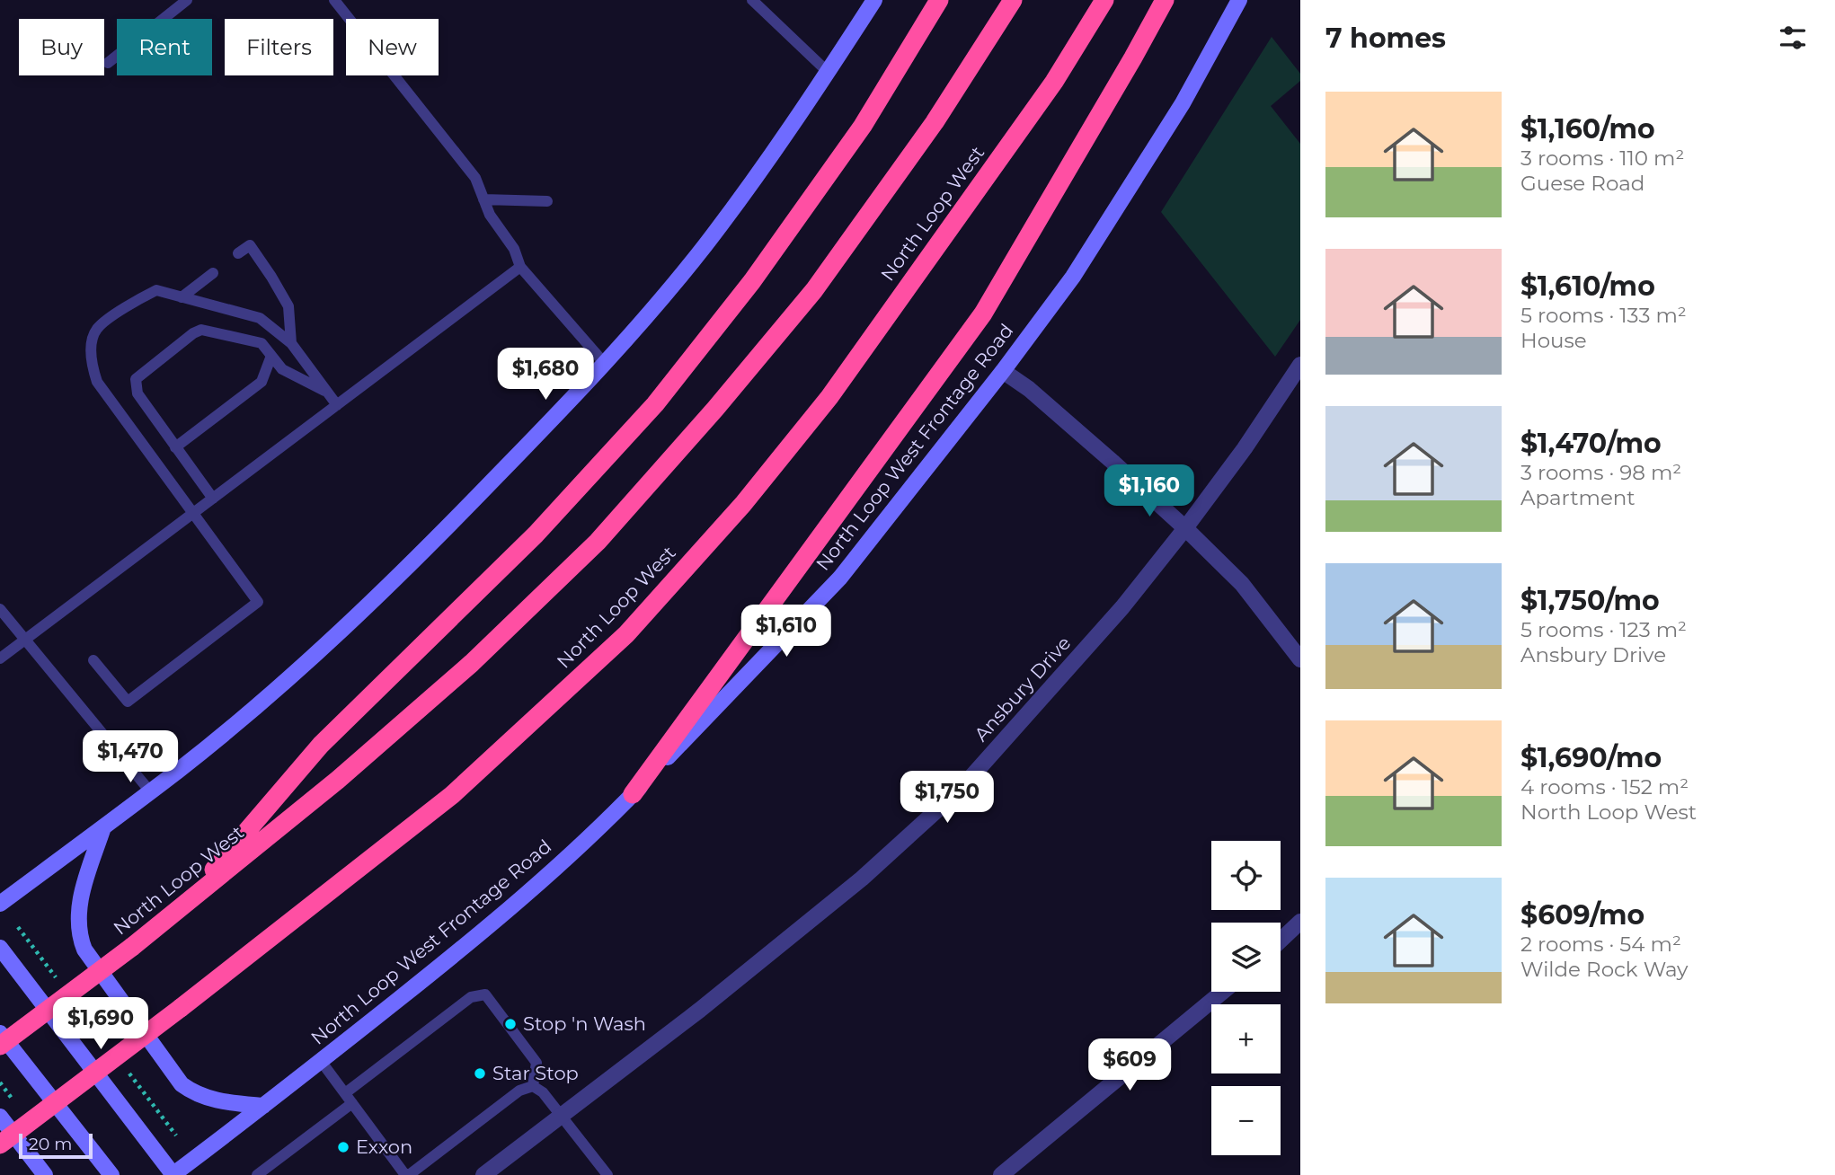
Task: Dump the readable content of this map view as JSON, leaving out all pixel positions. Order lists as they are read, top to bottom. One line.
{"streets":{"highway":["North Loop West"],"main road":["North Loop West Frontage Road"],"street":["Ansbury Drive"]},"places":["Stop 'n Wash","Star Stop","Exxon"],"scale_bar":"20 m","page":{"heading":"7 homes","chip":["Buy","Rent","Filters","New"],"list":[{"name":"$1,160/mo","note":"3 rooms · 110 m² · Guese Road"},{"name":"$1,610/mo","note":"5 rooms · 133 m² · House"},{"name":"$1,470/mo","note":"3 rooms · 98 m² · Apartment"},{"name":"$1,750/mo","note":"5 rooms · 123 m² · Ansbury Drive"},{"name":"$1,690/mo","note":"4 rooms · 152 m² · North Loop West"},{"name":"$609/mo","note":"2 rooms · 54 m² · Wilde Rock Way"}],"price":["$1,680","$1,160","$1,610","$1,470","$1,750","$1,690","$609"],"map_buttons":["+","−"],"scale":"20 m"}}
